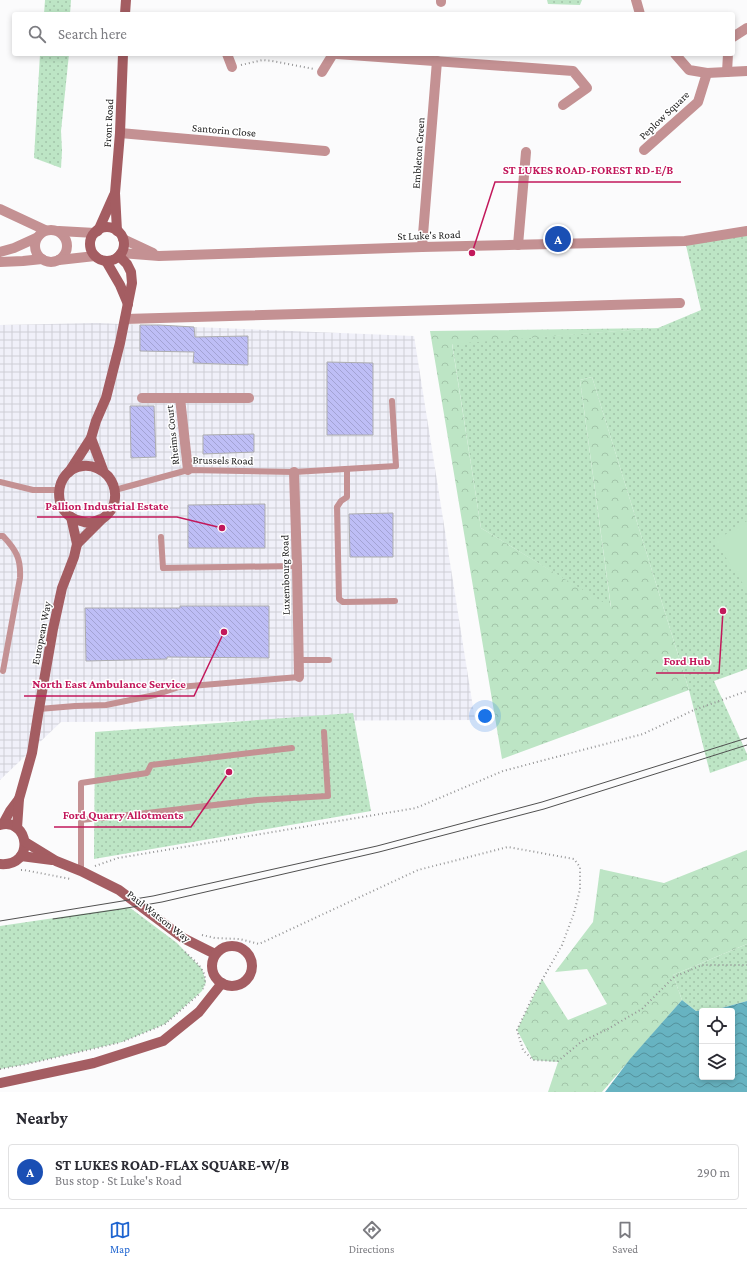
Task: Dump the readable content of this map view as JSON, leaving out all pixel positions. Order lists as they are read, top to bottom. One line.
{"streets":{"main road":["Front Road","European Way"],"street":["Peplow Square","Santorin Close","Embleton Green","St Luke's Road","Rheims Court","Luxembourg Road"],"lane":["Brussels Road"],"path":["Paul Watson Way"]},"crossings":[["Front Road","Santorin Close"],["Embleton Green","St Luke's Road"],["Rheims Court","Brussels Road"],["Brussels Road","Luxembourg Road"]],"places":["ST LUKES ROAD-FOREST RD-E/B","Pallion Industrial Estate","Ford Hub","North East Ambulance Service","Ford Quarry Allotments"],"page":{"search":"Search here","pins":"A","heading":"Nearby","list":[{"mark":"A","name":"ST LUKES ROAD-FLAX SQUARE-W/B","note":"Bus stop · St Luke's Road","value":"290 m"}],"nav":["Map","Directions","Saved"]}}
